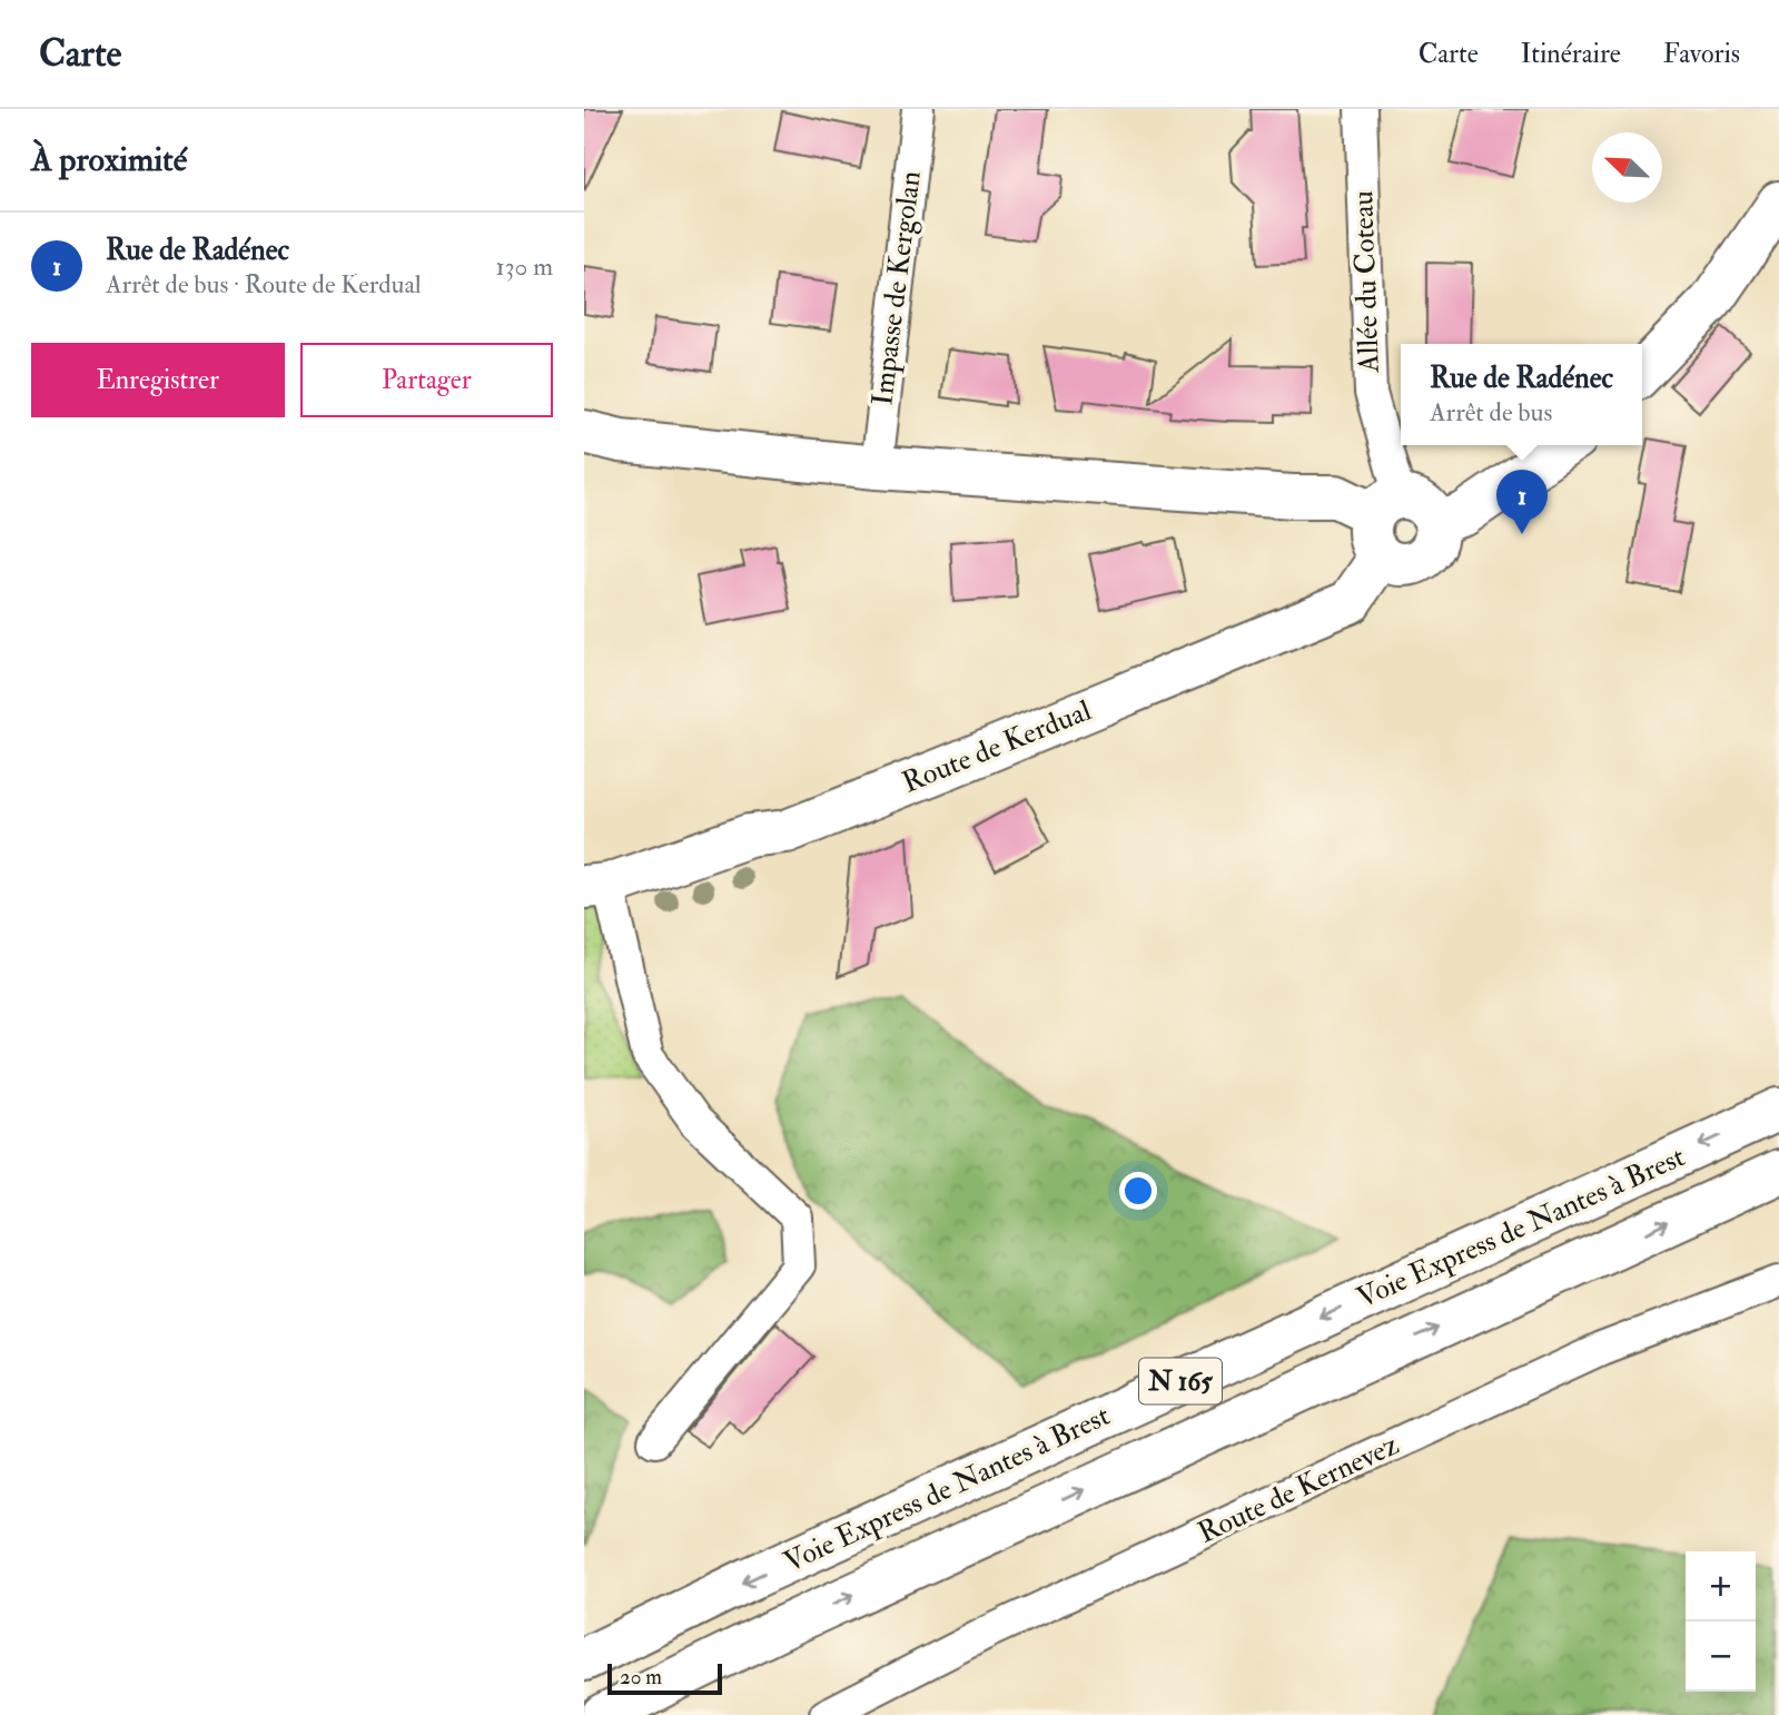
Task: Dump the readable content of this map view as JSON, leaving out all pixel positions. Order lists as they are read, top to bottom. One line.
{"streets":{"main road":["Route de Kerdual","Voie Express de Nantes à Brest","N 165"],"street":["Allée du Coteau","Impasse de Kergolan","Route de Kernevez"]},"crossings":[["Allée du Coteau","Route de Kerdual"]],"scale_bar":"20 m","north":"top left","page":{"header":"Carte","nav":["Carte","Itinéraire","Favoris"],"heading":"À proximité","list":[{"mark":"1","name":"Rue de Radénec","note":"Arrêt de bus · Route de Kerdual","value":"130 m"}],"buttons":["Enregistrer","Partager"],"popup":["Rue de Radénec","Arrêt de bus"],"pins":"1","map_buttons":["+","−"],"scale":"20 m"}}
